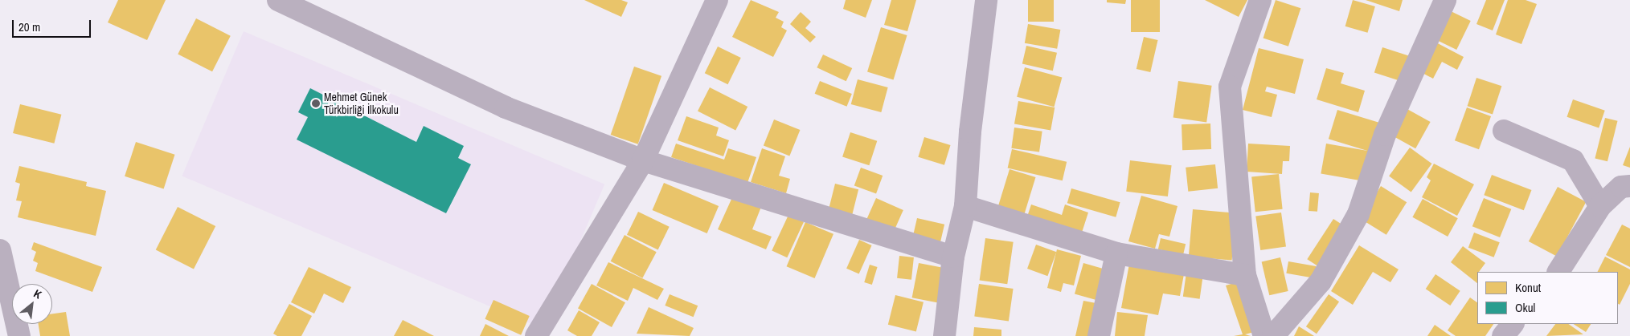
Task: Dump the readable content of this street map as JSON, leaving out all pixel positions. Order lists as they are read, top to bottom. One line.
{"places":["Mehmet Günek Türkbirliği İlkokulu"],"legend":["Konut","Okul"],"scale_bar":"20 m","north":"top right"}
